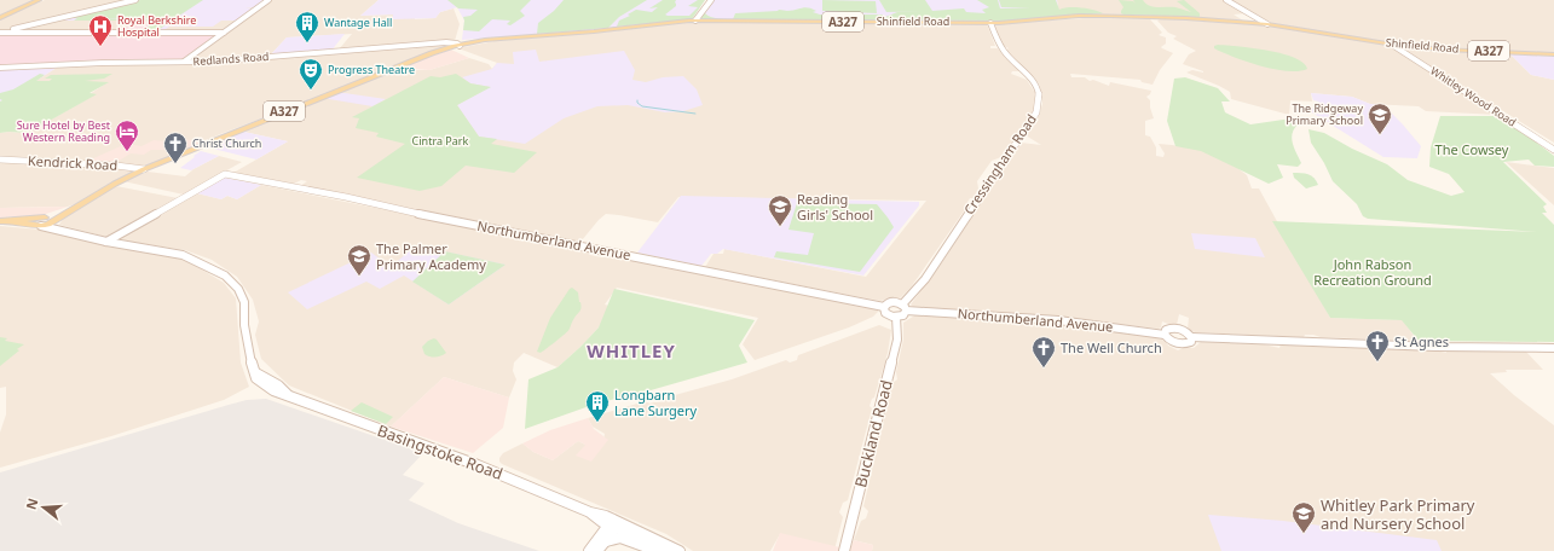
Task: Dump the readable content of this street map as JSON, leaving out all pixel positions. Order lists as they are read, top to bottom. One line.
{"streets":{"main road":["A327","Shinfield Road"],"street":["Redlands Road","Whitley Wood Road","Kendrick Road","Cressingham Road","Northumberland Avenue","Buckland Road","Basingstoke Road"]},"crossings":[["A327","Shinfield Road"],["A327","Redlands Road"],["A327","Kendrick Road"],["A327","Basingstoke Road"],["Shinfield Road","Redlands Road"],["Shinfield Road","Whitley Wood Road"],["Shinfield Road","Cressingham Road"],["Cressingham Road","Northumberland Avenue"],["Cressingham Road","Buckland Road"],["Northumberland Avenue","Basingstoke Road"]],"districts":["WHITLEY"],"parks":["Cintra Park","The Cowsey","John Rabson Recreation Ground"],"places":{"building":["Wantage Hall","Longbarn Lane Surgery"],"hospital":["Royal Berkshire Hospital"],"theatre":["Progress Theatre"],"school or university":["The Ridgeway Primary School","Reading Girls' School","The Palmer Primary Academy","Whitley Park Primary and Nursery School"],"hotel":["Sure Hotel by Best Western Reading"],"church":["Christ Church","St Agnes","The Well Church"]},"north":"left"}
